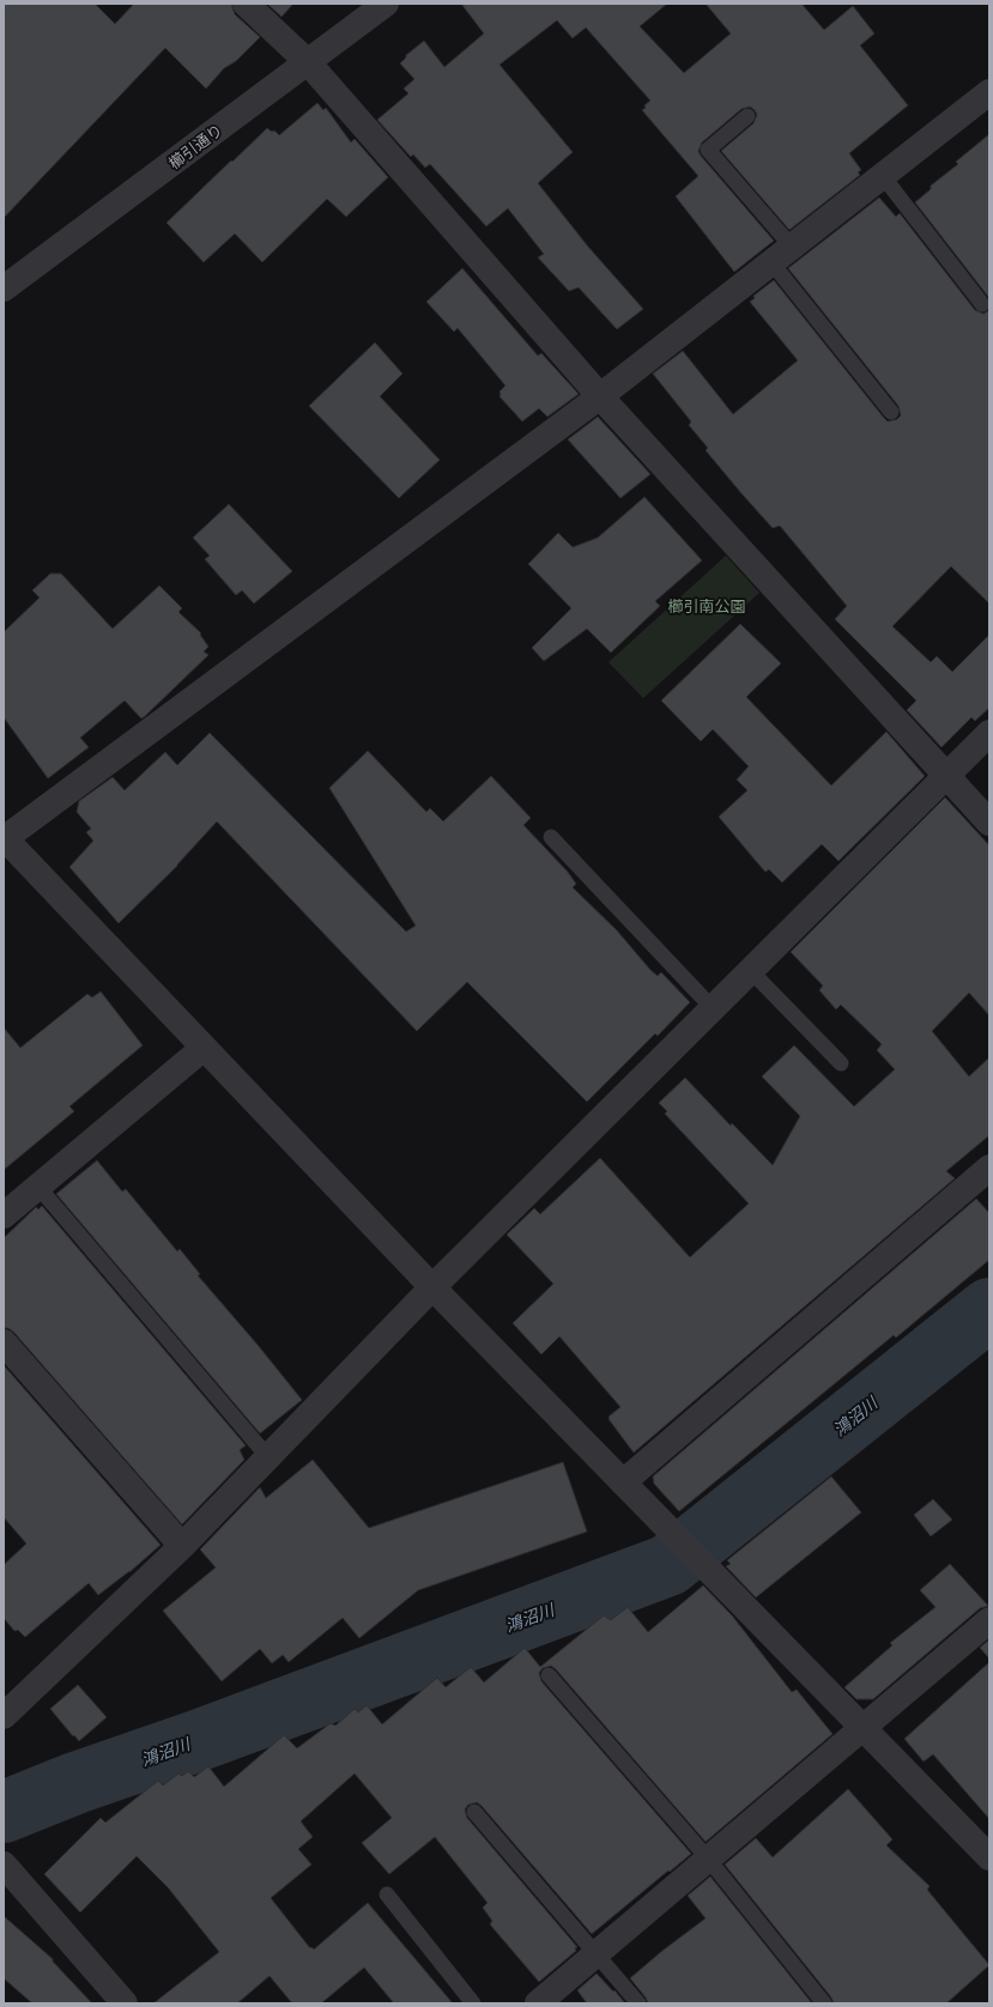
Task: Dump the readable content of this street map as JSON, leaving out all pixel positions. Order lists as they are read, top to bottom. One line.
{"streets":{"street":["櫛引通り"]},"water":["鴻沼川"],"parks":["櫛引南公園"]}
